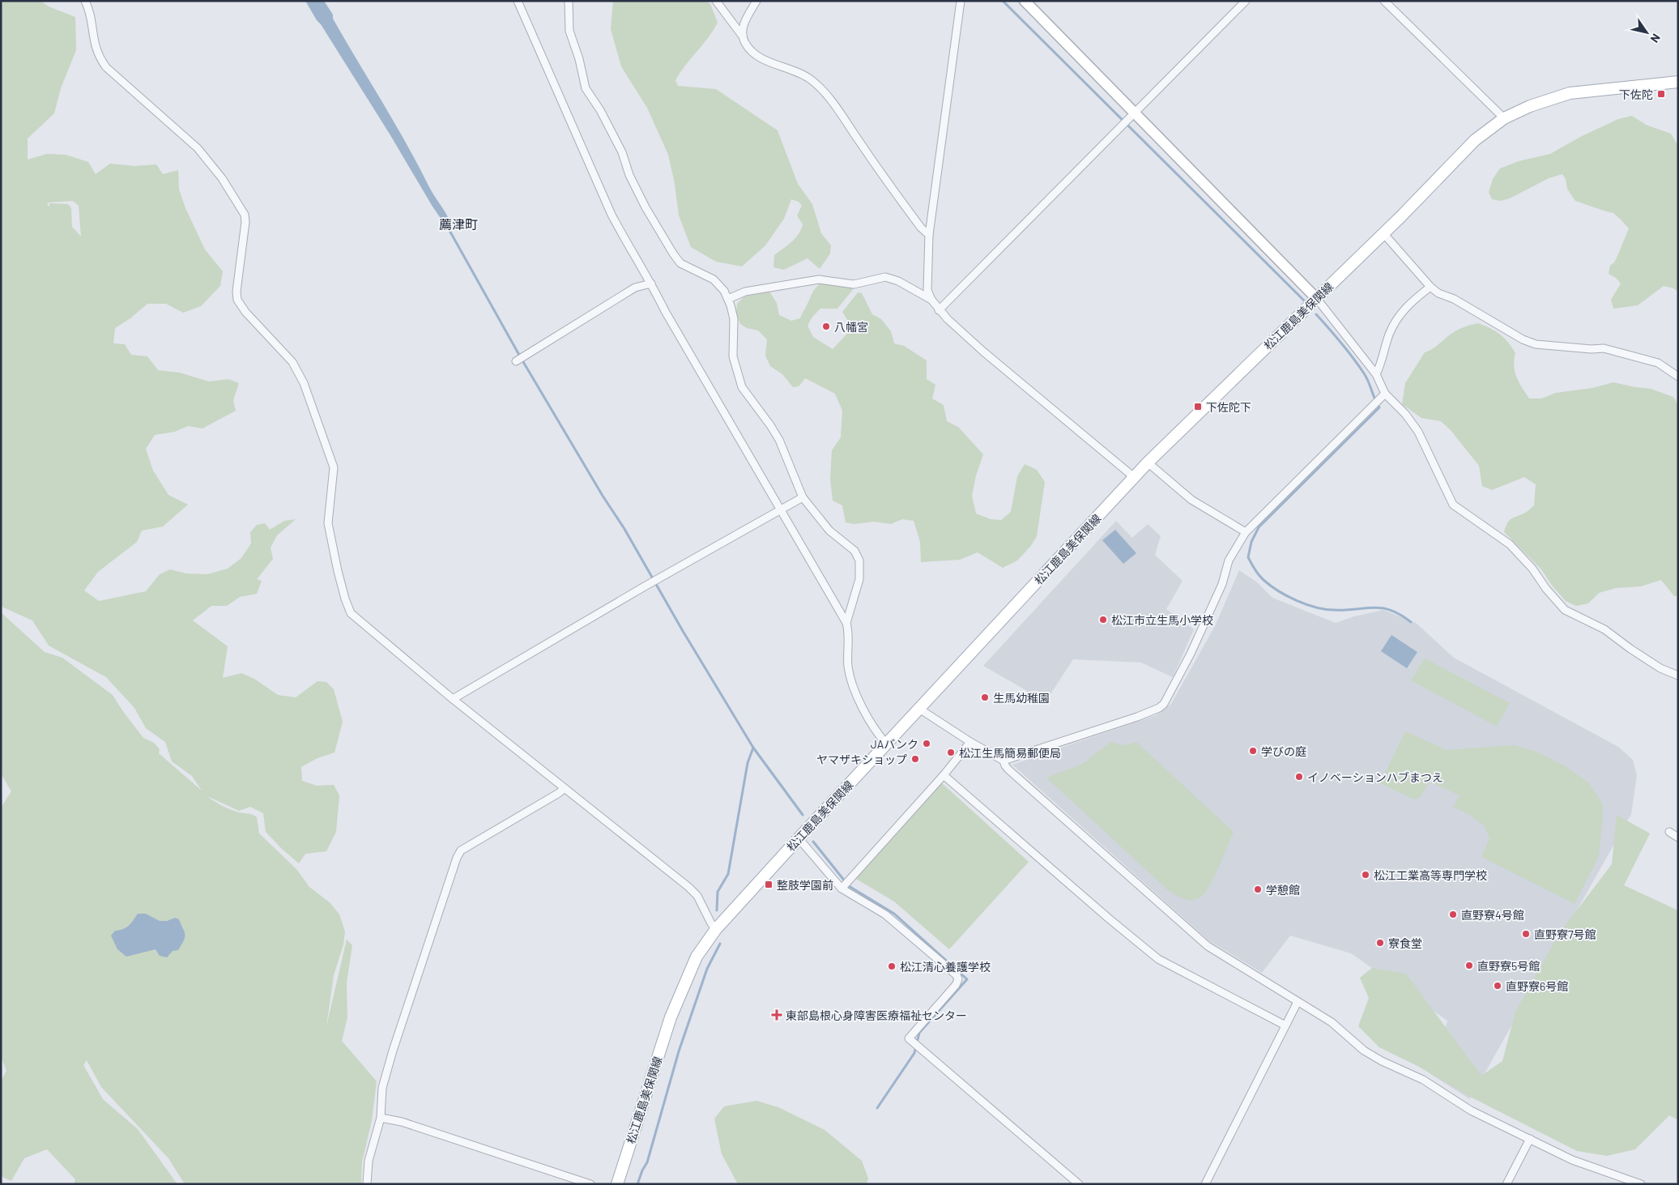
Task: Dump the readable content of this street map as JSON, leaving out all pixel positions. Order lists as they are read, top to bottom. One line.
{"streets":{"main road":["松江鹿島美保関線"]},"districts":["薦津町"],"places":{"transit":["下佐陀","下佐陀下","整肢学園前"],"other":["八幡宮","松江市立生馬小学校","生馬幼稚園","JAバンク","学びの庭","松江生馬簡易郵便局","ヤマザキショップ","イノベーションハブまつえ","松江工業高等専門学校","学憩館","直野寮4号館","直野寮7号館","寮食堂","直野寮5号館","松江清心養護学校","直野寮6号館"],"health":["東部島根心身障害医療福祉センター"]},"north":"bottom right"}
